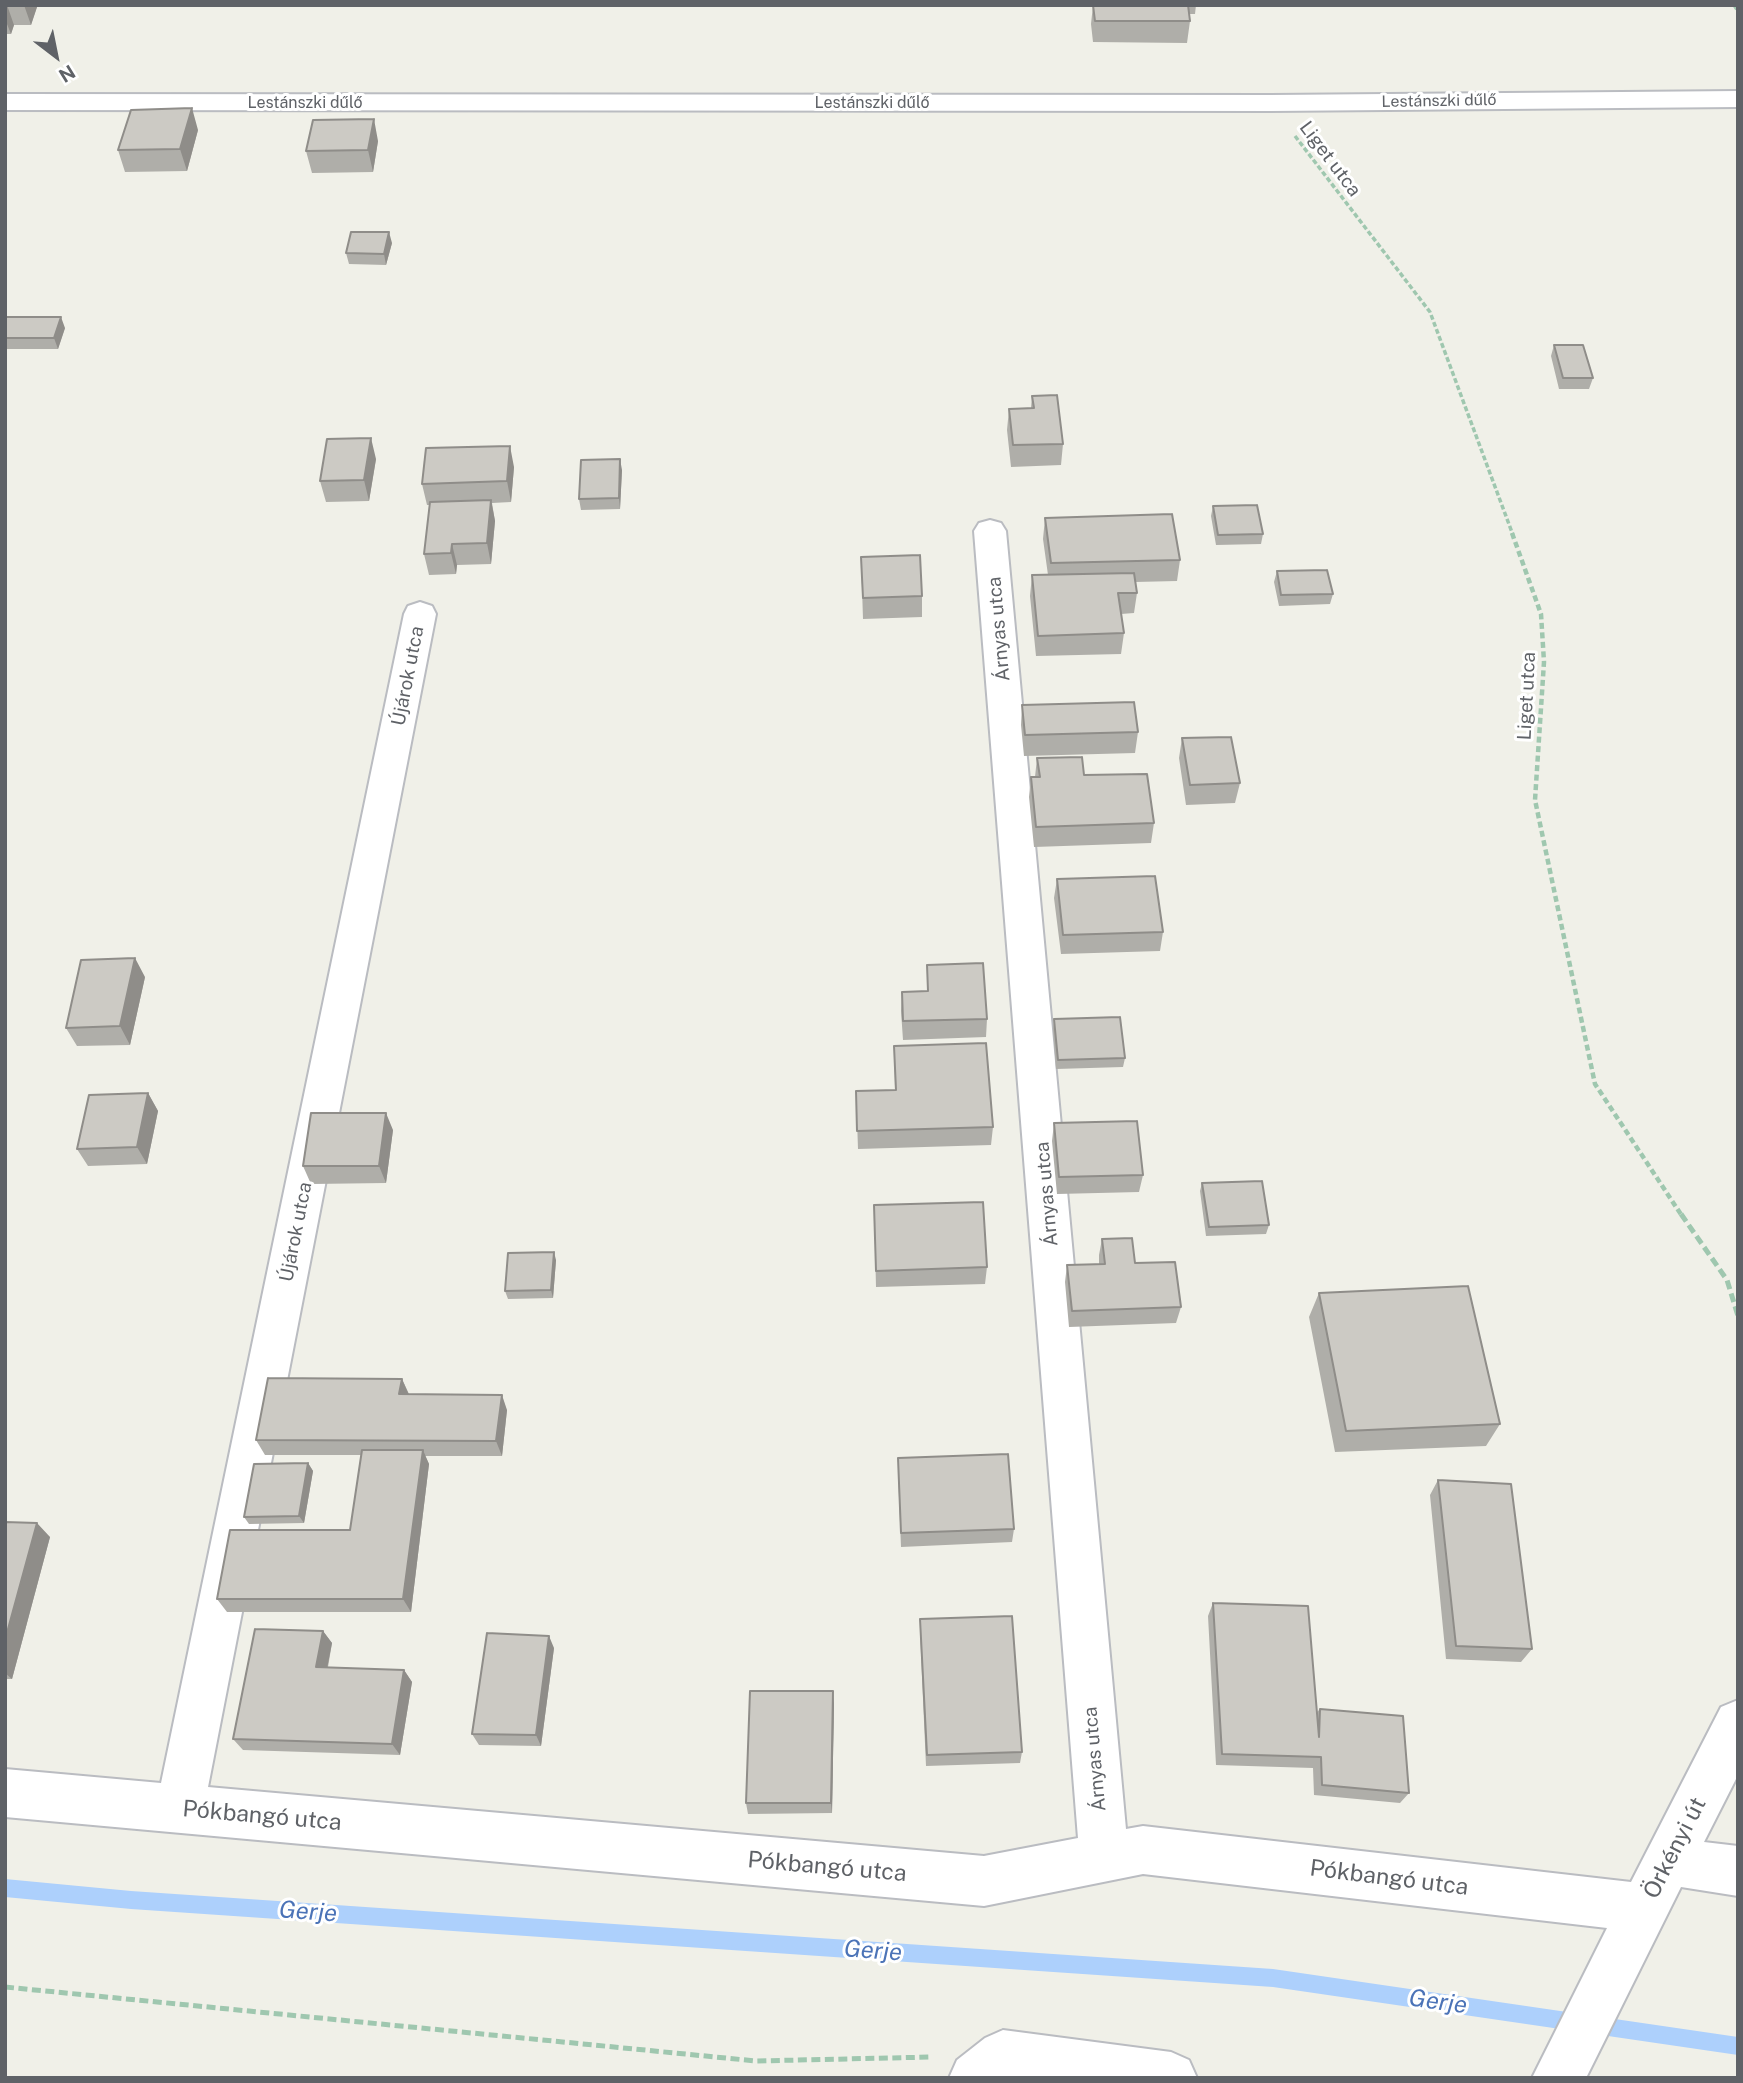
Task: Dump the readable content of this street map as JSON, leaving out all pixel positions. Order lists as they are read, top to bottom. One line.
{"streets":{"street":["Lestánszki dűlő","Árnyas utca","Újárok utca","Pókbangó utca","Örkényi út"],"path":["Liget utca"]},"crossings":[["Lestánszki dűlő","Liget utca"],["Árnyas utca","Pókbangó utca"],["Újárok utca","Pókbangó utca"],["Pókbangó utca","Örkényi út"]],"water":["Gerje"],"north":"bottom right"}
